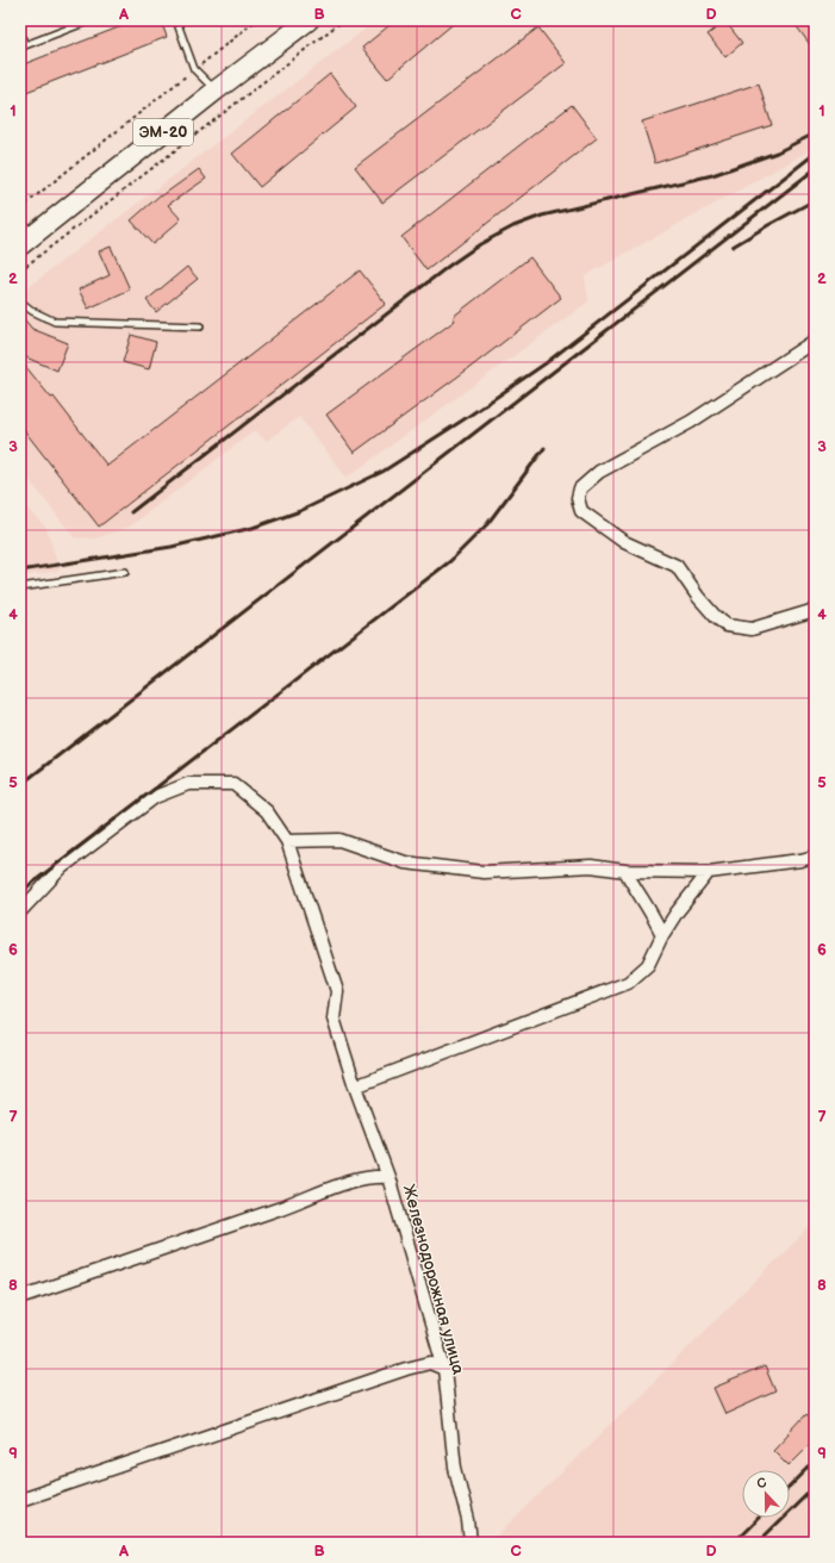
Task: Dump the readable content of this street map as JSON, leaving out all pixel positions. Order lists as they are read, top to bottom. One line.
{"streets":{"main road":["ЭМ-20"],"street":["Железнодорожная улица"]},"north":"top","grid":{"columns":["A","B","C","D"],"rows":["1","2","3","4","5","6","7","8","9"]}}
